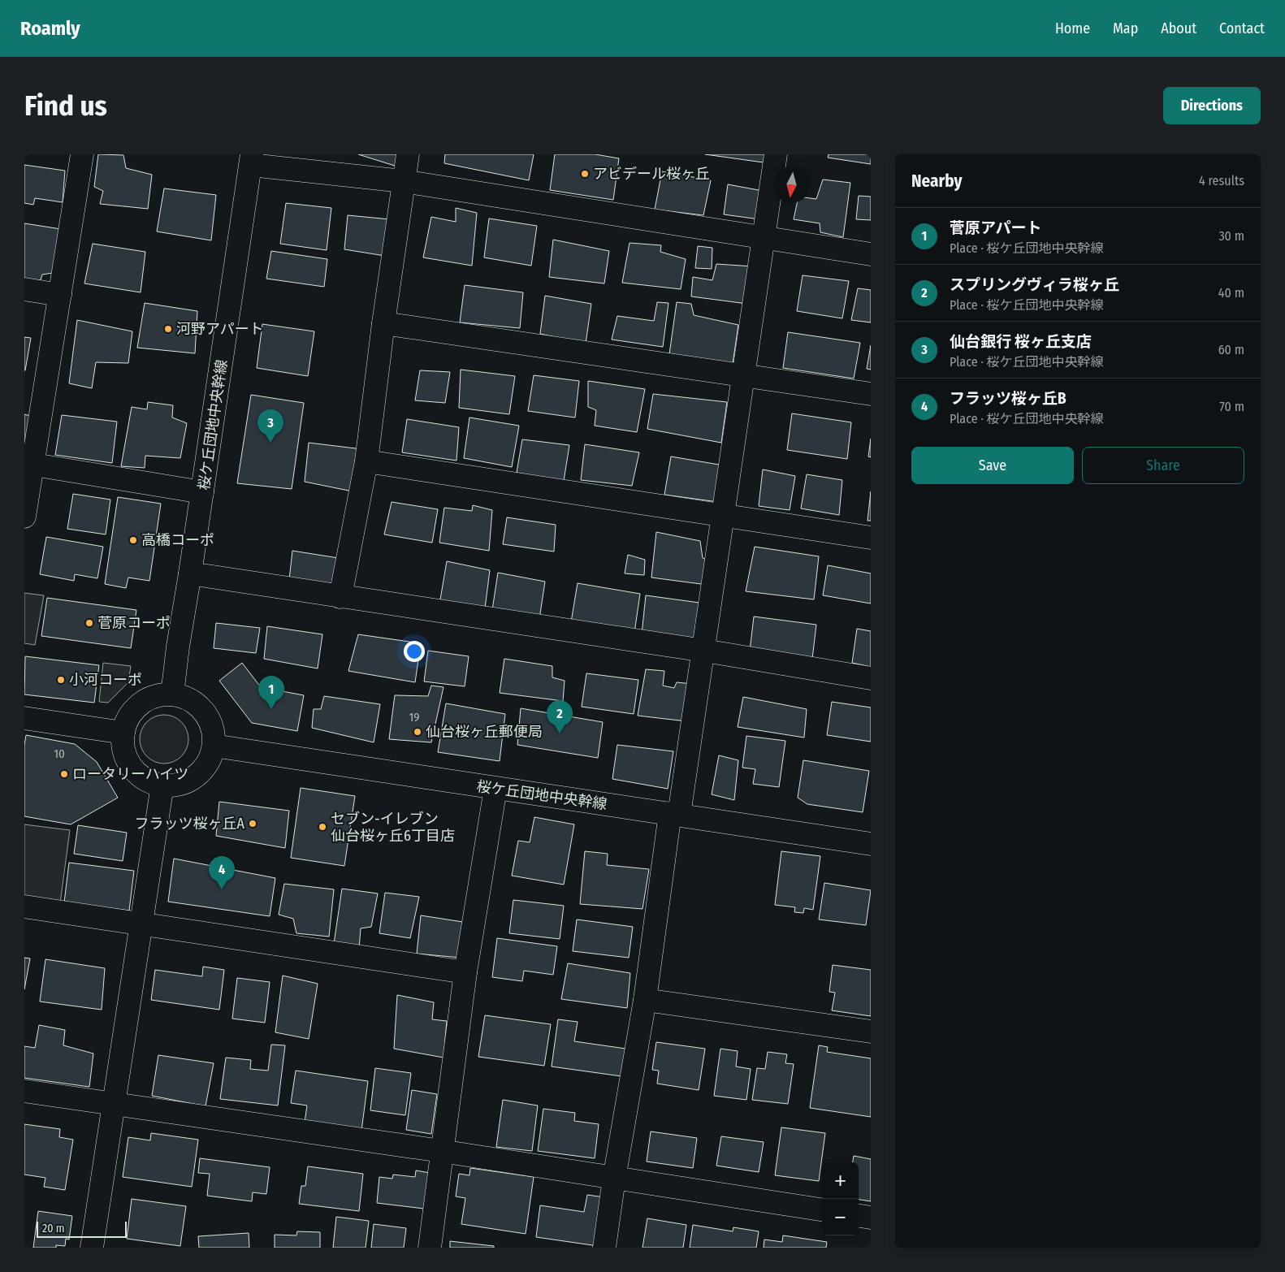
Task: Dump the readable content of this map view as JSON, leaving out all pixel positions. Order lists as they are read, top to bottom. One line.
{"streets":{"street":["桜ケ丘団地中央幹線"]},"places":["アビデール桜ヶ丘","河野アパート","高橋コーポ","菅原コーポ","小河コーポ","仙台桜ヶ丘郵便局","ロータリーハイツ","フラッツ桜ヶ丘A","セブン-イレブン 仙台桜ヶ丘6丁目店"],"house_numbers":["19","10"],"scale_bar":"20 m","north":"bottom","page":{"header":"Roamly","nav":["Home","Map","About","Contact"],"buttons":["Directions",["Save","Share"]],"title":"Find us","heading":["Nearby","4 results"],"list":[{"mark":"1","name":"菅原アパート","note":"Place · 桜ケ丘団地中央幹線","value":"30 m"},{"mark":"2","name":"スプリングヴィラ桜ヶ丘","note":"Place · 桜ケ丘団地中央幹線","value":"40 m"},{"mark":"3","name":"仙台銀行 桜ヶ丘支店","note":"Place · 桜ケ丘団地中央幹線","value":"60 m"},{"mark":"4","name":"フラッツ桜ヶ丘B","note":"Place · 桜ケ丘団地中央幹線","value":"70 m"}],"pins":["3","1","2","4"],"map_buttons":["+","−"],"scale":"20 m"}}
